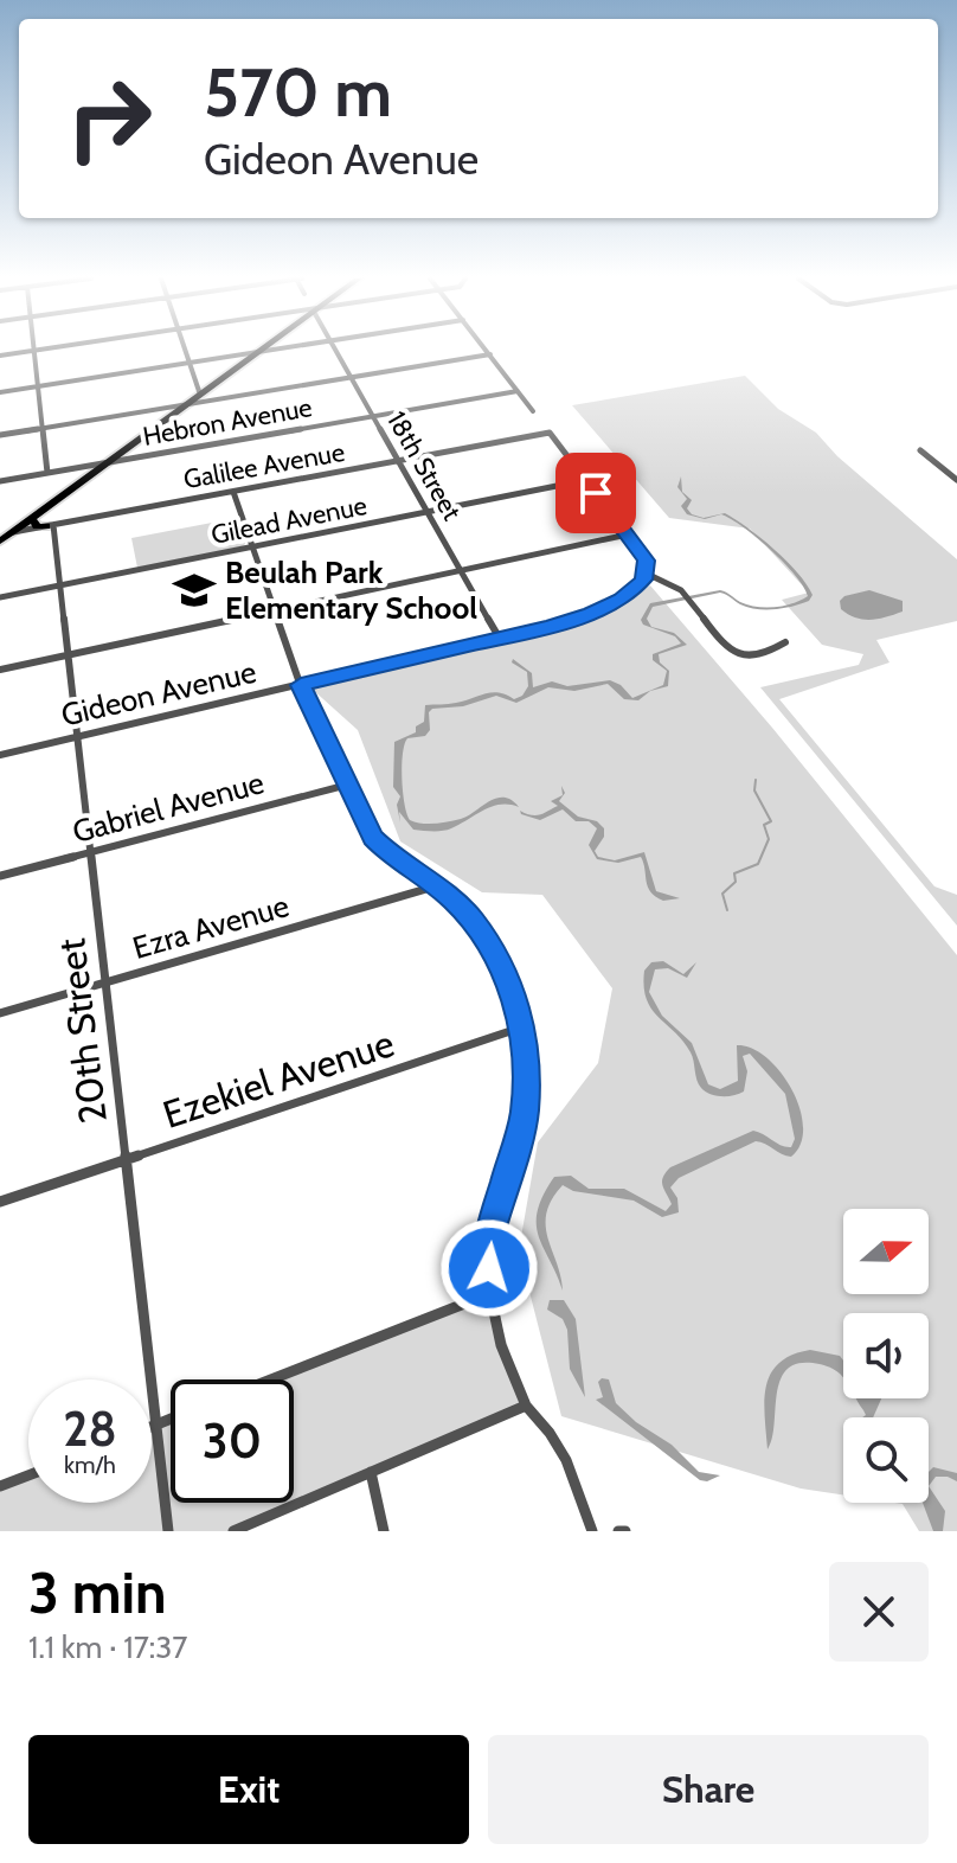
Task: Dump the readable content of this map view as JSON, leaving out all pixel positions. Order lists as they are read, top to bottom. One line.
{"streets":{"street":["Hebron Avenue","Galilee Avenue","18th Street","Gilead Avenue","Gideon Avenue","Gabriel Avenue","Ezra Avenue","20th Street","Ezekiel Avenue"]},"crossings":[["Hebron Avenue","18th Street"],["Galilee Avenue","18th Street"],["Galilee Avenue","Gilead Avenue"],["Galilee Avenue","20th Street"],["18th Street","Gilead Avenue"],["18th Street","Gideon Avenue"],["Gilead Avenue","20th Street"],["Gideon Avenue","20th Street"],["Gabriel Avenue","20th Street"],["Ezra Avenue","20th Street"],["20th Street","Ezekiel Avenue"]],"places":{"school or university":["Beulah Park Elementary School"]},"north":"right","page":{"turn":["570 m","Gideon Avenue"],"speed":"28 km/h","limit":"30","heading":["3 min","1.1 km · 17:37"],"buttons":["Exit","Share"]}}
